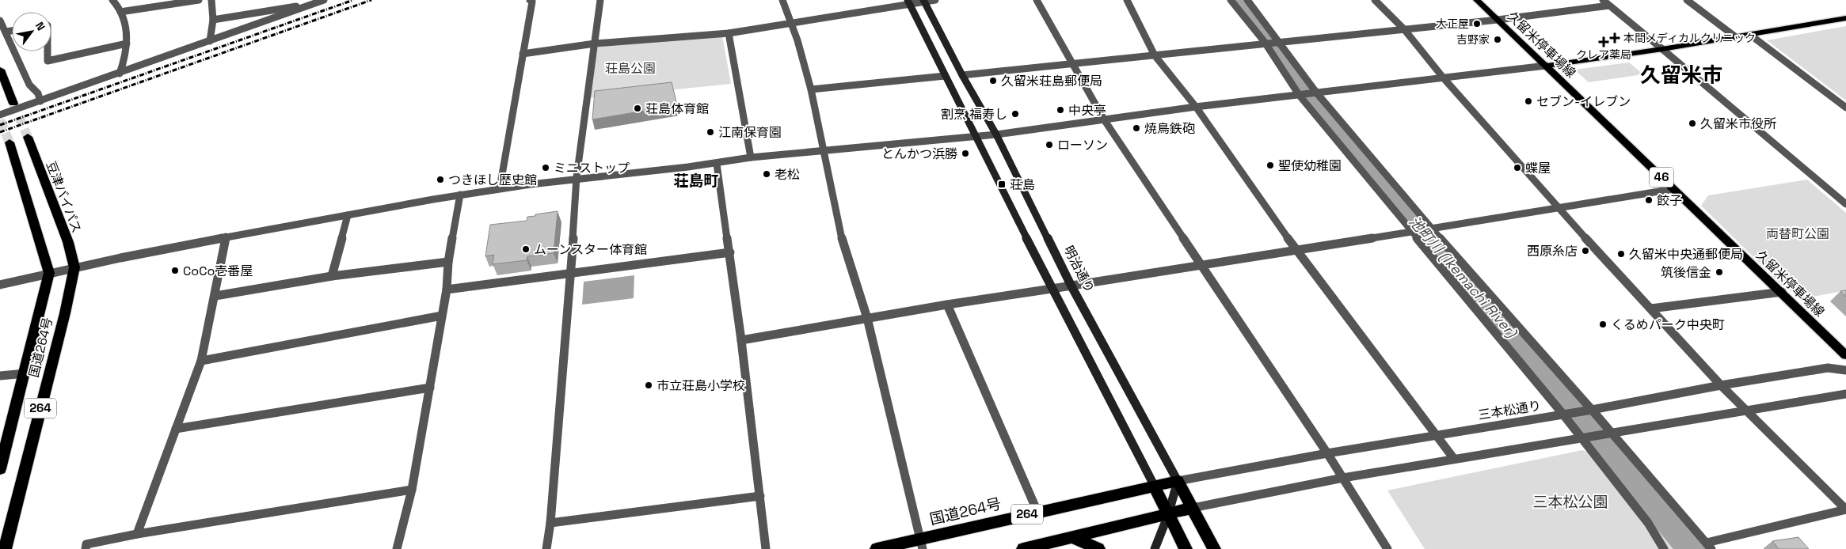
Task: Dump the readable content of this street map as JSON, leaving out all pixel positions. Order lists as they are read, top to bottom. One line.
{"streets":{"highway":["豆津バイパス","明治通り","国道264号","264"],"main road":["久留米停車場線","46"],"street":["三本松通り"]},"crossings":[["豆津バイパス","国道264号"],["明治通り","国道264号"],["明治通り","三本松通り"],["国道264号","三本松通り"]],"districts":["久留米市","荘島町"],"water":["池町川 (Ikemachi River)"],"parks":["荘島公園","両替町公園","三本松公園"],"places":{"other":["大正屋","吉野家","久留米荘島郵便局","セブン-イレブン","荘島体育館","中央亭","割烹 福寿し","久留米市役所","焼鳥鉄砲","江南保育園","ローソン","とんかつ浜勝","聖使幼稚園","ミニストップ","蝶屋","老松","つきほし歴史館","餃子","ムーンスター体育館","西原糸店","久留米中央通郵便局","CoCo壱番屋","筑後信金","くるめパーク中央町","市立荘島小学校"],"health":["本間メディカルクリニック","クレア薬局"],"transit":["荘島"]},"north":"top right"}
